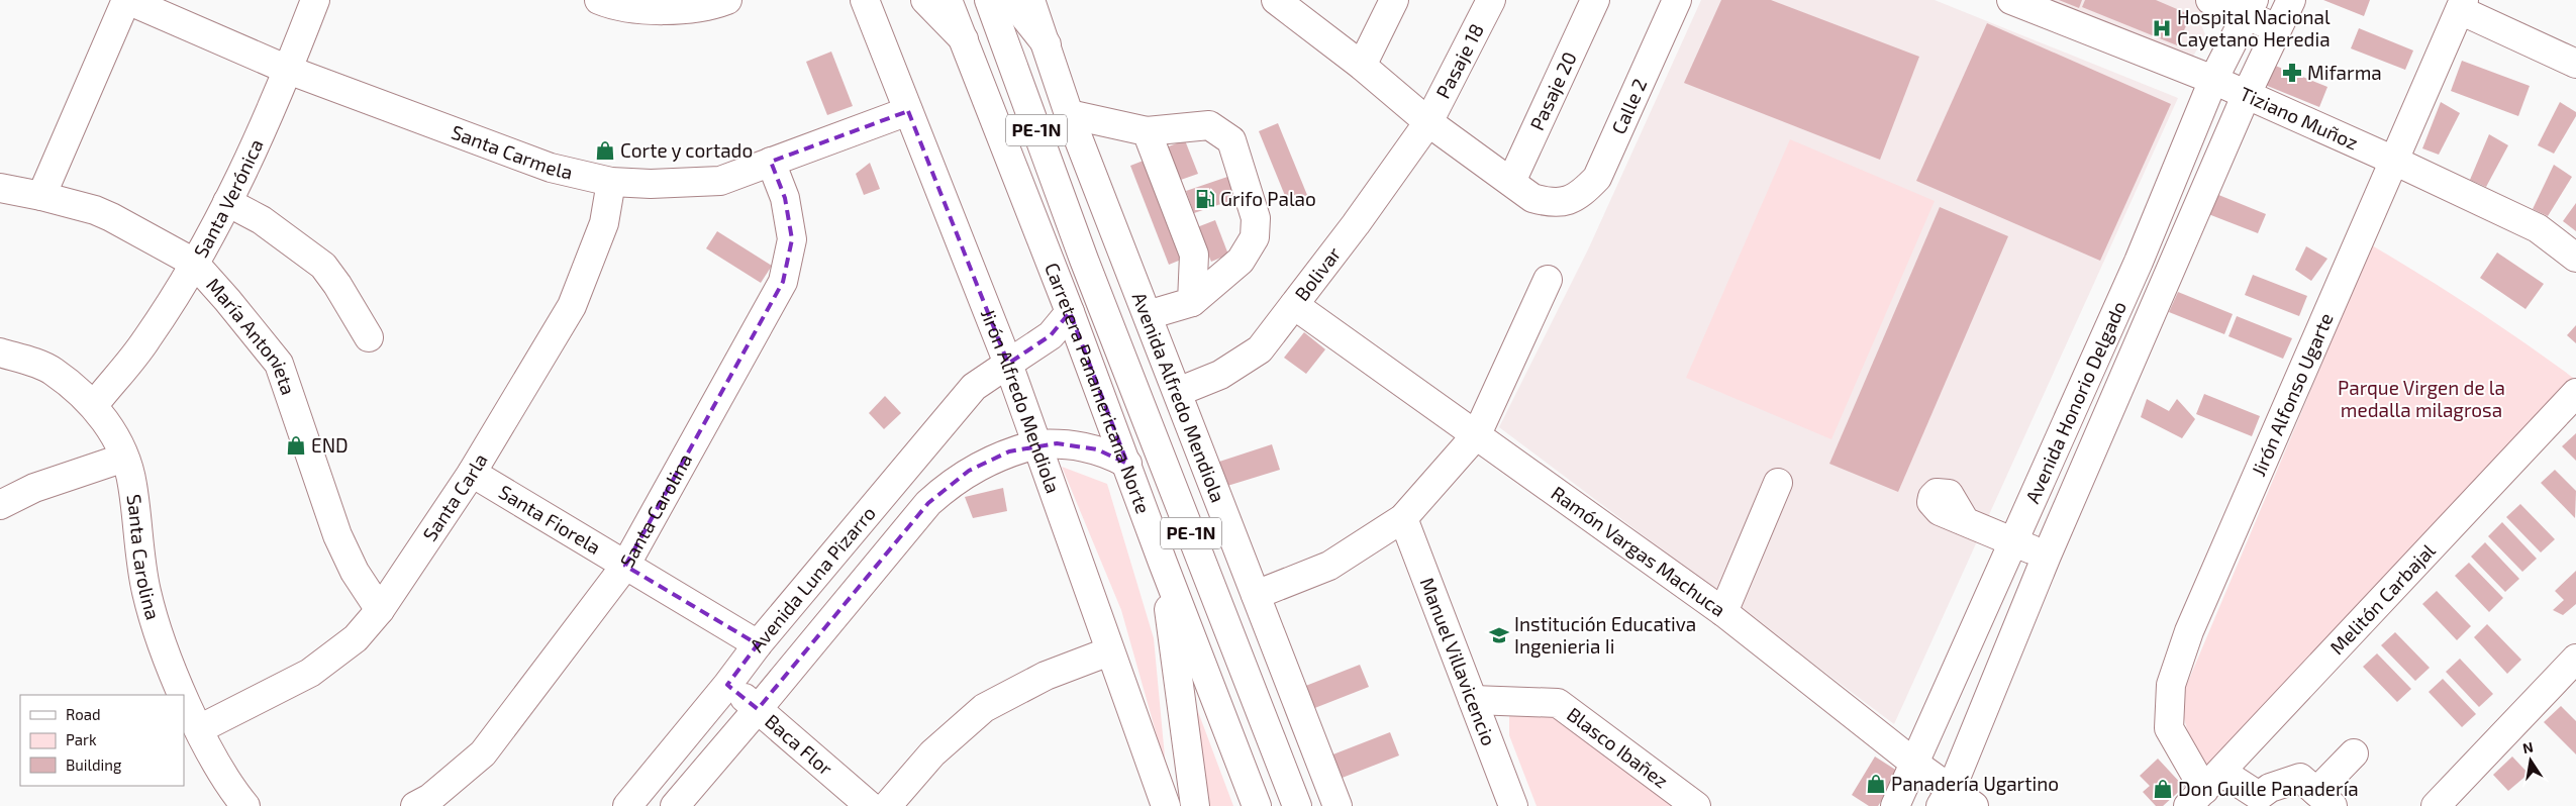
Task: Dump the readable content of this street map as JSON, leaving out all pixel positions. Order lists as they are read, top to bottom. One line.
{"streets":{"main road":["Pasaje 18","Pasaje 20","Calle 2","Tiziano Muñoz","PE-1N","Santa Carmela","Santa Verónica","Bolivar","María Antonieta","Carretera Panamericana Norte","Jirón Alfonso Ugarte","Avenida Alfredo Mendiola","Jirón Alfredo Mendiola","Avenida Honorio Delgado","Santa Carla","Santa Carolina","Santa Fiorela","Ramón Vargas Machuca","Avenida Luna Pizarro","Melitón Carbajal","Manuel Villavicencio","Baca Flor","Blasco Ibañez"]},"crossings":[["Pasaje 18","Bolivar"],["Pasaje 20","Calle 2"],["Tiziano Muñoz","Jirón Alfonso Ugarte"],["Tiziano Muñoz","Avenida Honorio Delgado"],["Santa Carmela","Santa Verónica"],["Santa Carmela","Jirón Alfredo Mendiola"],["Santa Carmela","Santa Carla"],["Santa Carmela","Santa Carolina"],["Santa Verónica","María Antonieta"],["Santa Verónica","Santa Carolina"],["Bolivar","Avenida Alfredo Mendiola"],["Bolivar","Ramón Vargas Machuca"],["María Antonieta","Santa Carla"],["Carretera Panamericana Norte","Avenida Luna Pizarro"],["Jirón Alfonso Ugarte","Melitón Carbajal"],["Jirón Alfredo Mendiola","Avenida Luna Pizarro"],["Avenida Honorio Delgado","Ramón Vargas Machuca"],["Santa Carla","Santa Carolina"],["Santa Carla","Santa Fiorela"],["Santa Carolina","Santa Fiorela"],["Santa Fiorela","Avenida Luna Pizarro"],["Avenida Luna Pizarro","Baca Flor"],["Manuel Villavicencio","Blasco Ibañez"]],"parks":["Parque Virgen de la medalla milagrosa"],"places":{"hospital":["Hospital Nacional Cayetano Heredia"],"pharmacy":["Mifarma"],"shop":["Corte y cortado","END","Panadería Ugartino","Don Guille Panadería"],"fuel station":["Grifo Palao"],"school or university":["Institución Educativa Ingenieria Ii"]},"legend":["Road","Park","Building"],"north":"top"}
